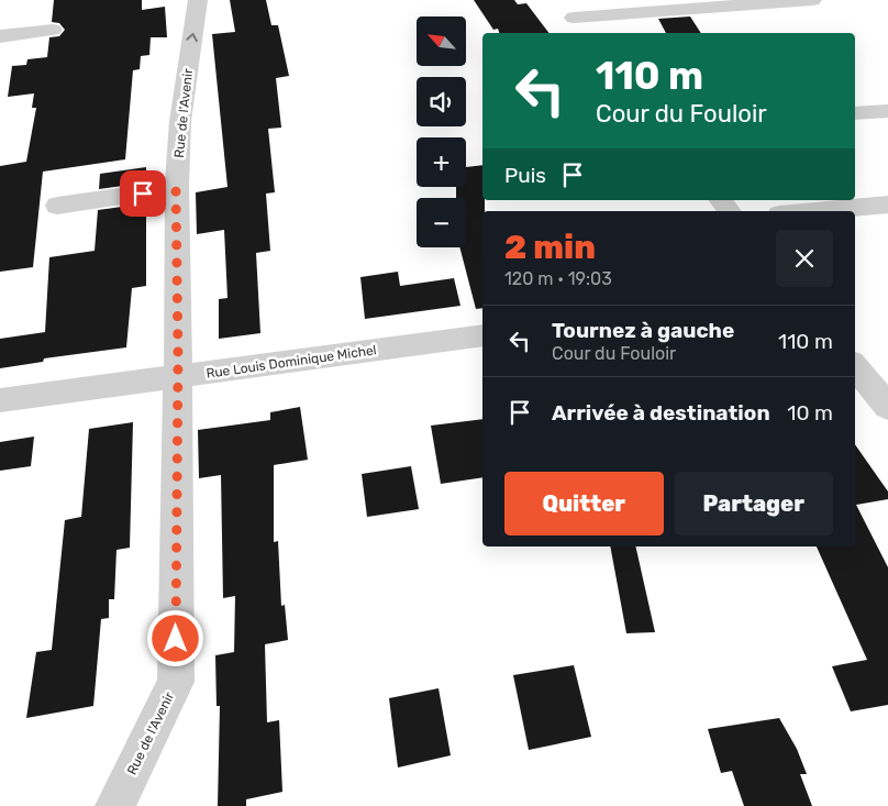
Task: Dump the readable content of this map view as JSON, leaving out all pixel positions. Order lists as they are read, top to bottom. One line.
{"streets":{"street":["Rue de l'Avenir","Rue Louis Dominique Michel"]},"crossings":[["Rue de l'Avenir","Rue Louis Dominique Michel"]],"north":"top left","page":{"map_buttons":["+","−"],"turn":["110 m","Cour du Fouloir"],"then":"Puis","heading":["2 min","120 m · 19:03"],"list":[{"name":"Tournez à gauche","note":"Cour du Fouloir","value":"110 m"},{"name":"Arrivée à destination","value":"10 m"}],"buttons":["Quitter","Partager"]}}
